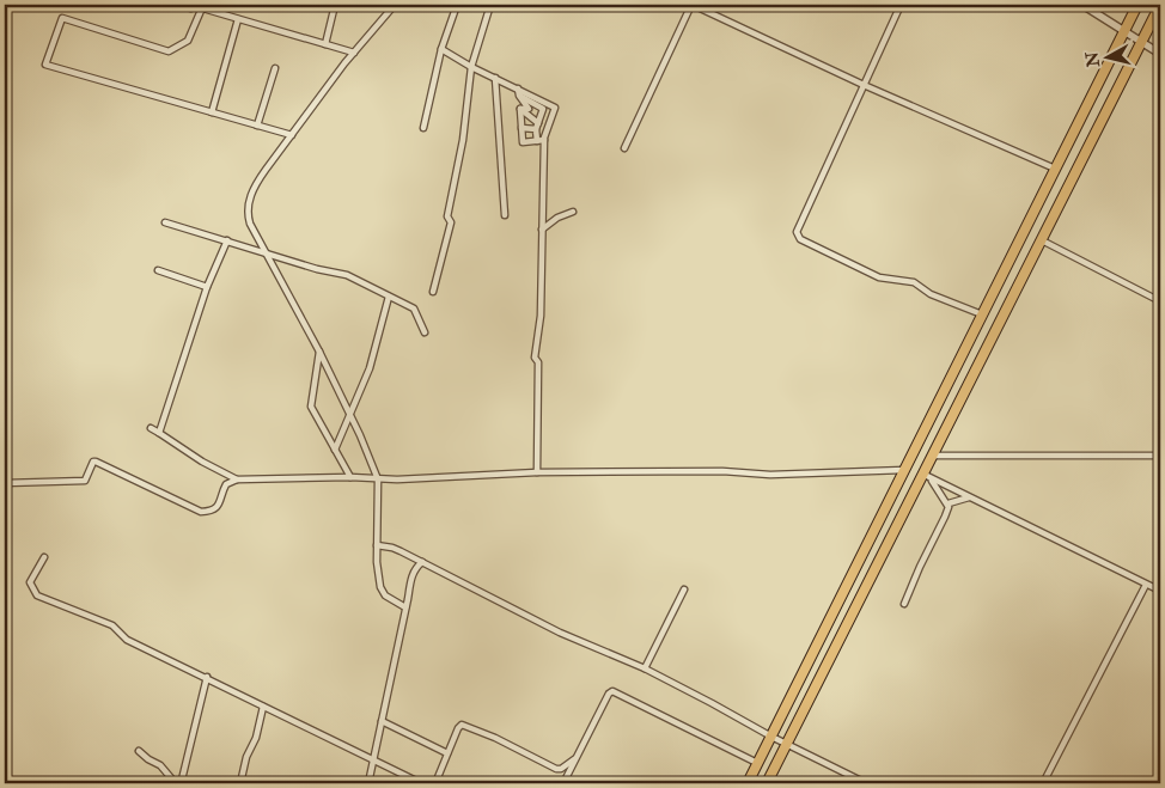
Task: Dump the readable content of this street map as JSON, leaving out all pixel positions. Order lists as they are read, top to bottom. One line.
{"north":"left"}
